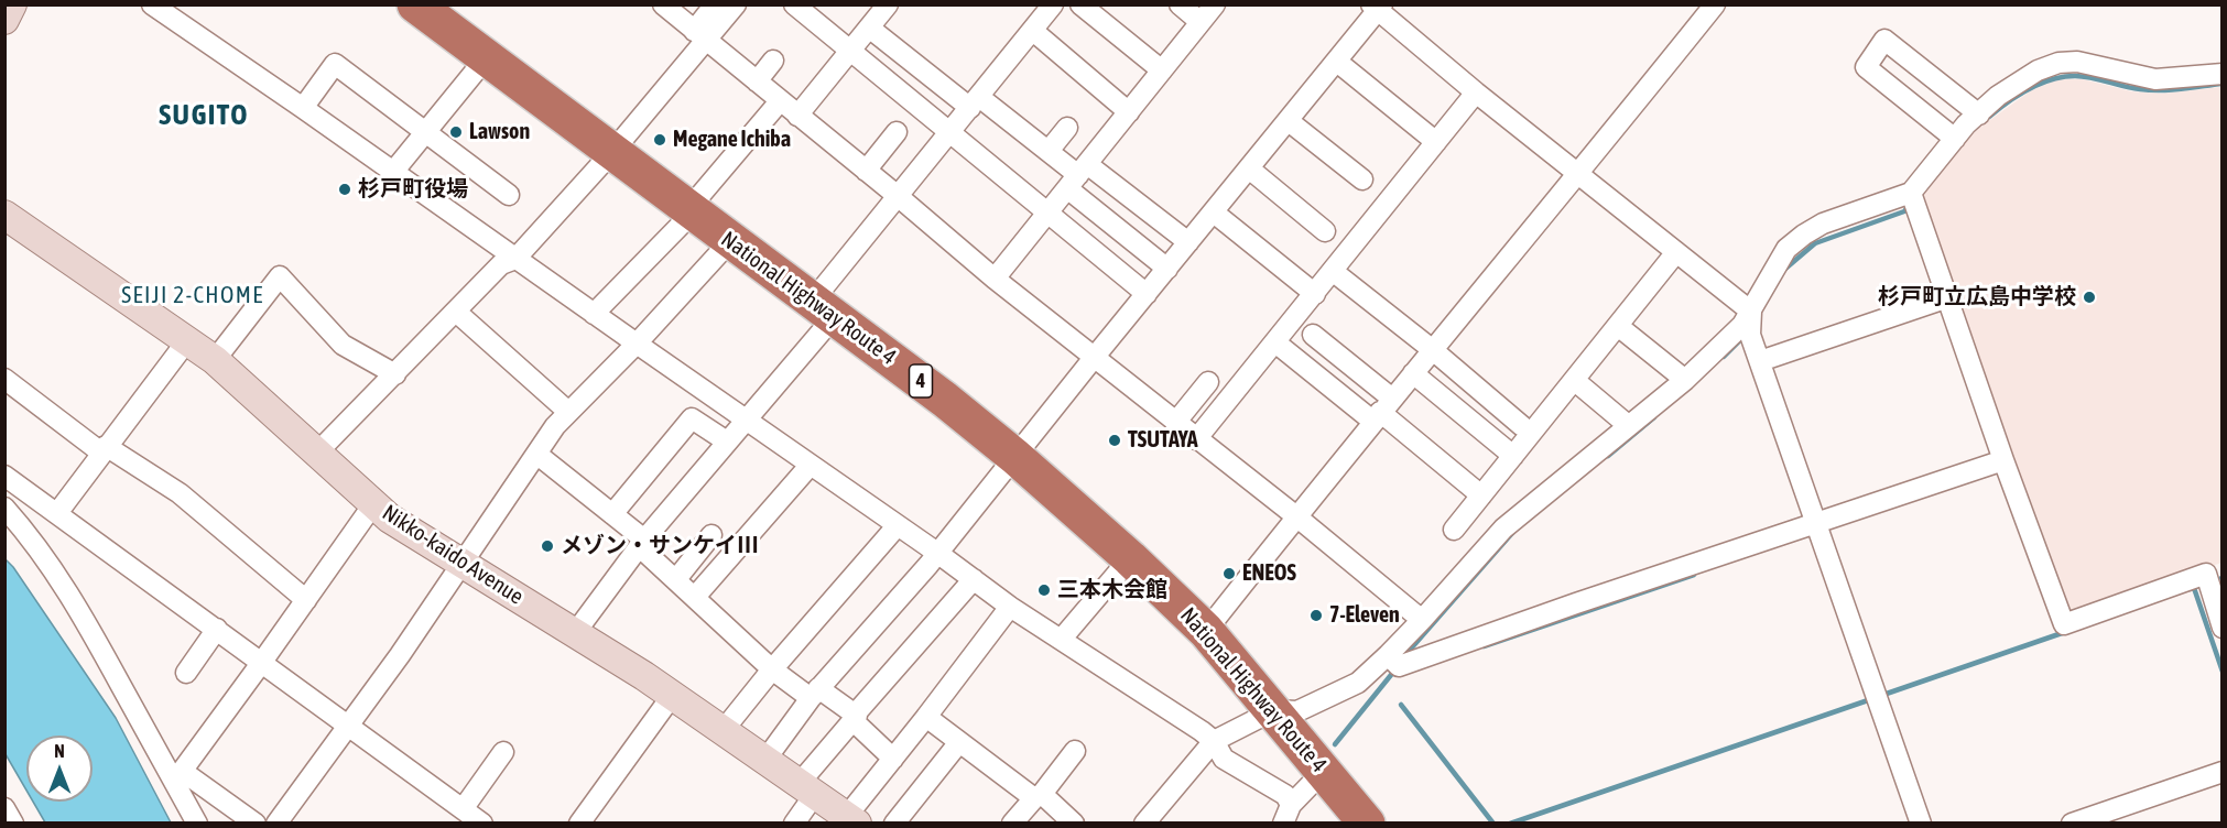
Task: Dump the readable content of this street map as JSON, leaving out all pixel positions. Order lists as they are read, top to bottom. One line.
{"streets":{"highway":["National Highway Route 4","4"],"main road":["Nikko-kaido Avenue"]},"districts":["SUGITO","SEIJI 2-CHOME"],"places":["Lawson","Megane Ichiba","杉戸町役場","杉戸町立広島中学校","TSUTAYA","メゾン・サンケイⅢ","ENEOS","三本木会館","7-Eleven"],"north":"top"}
